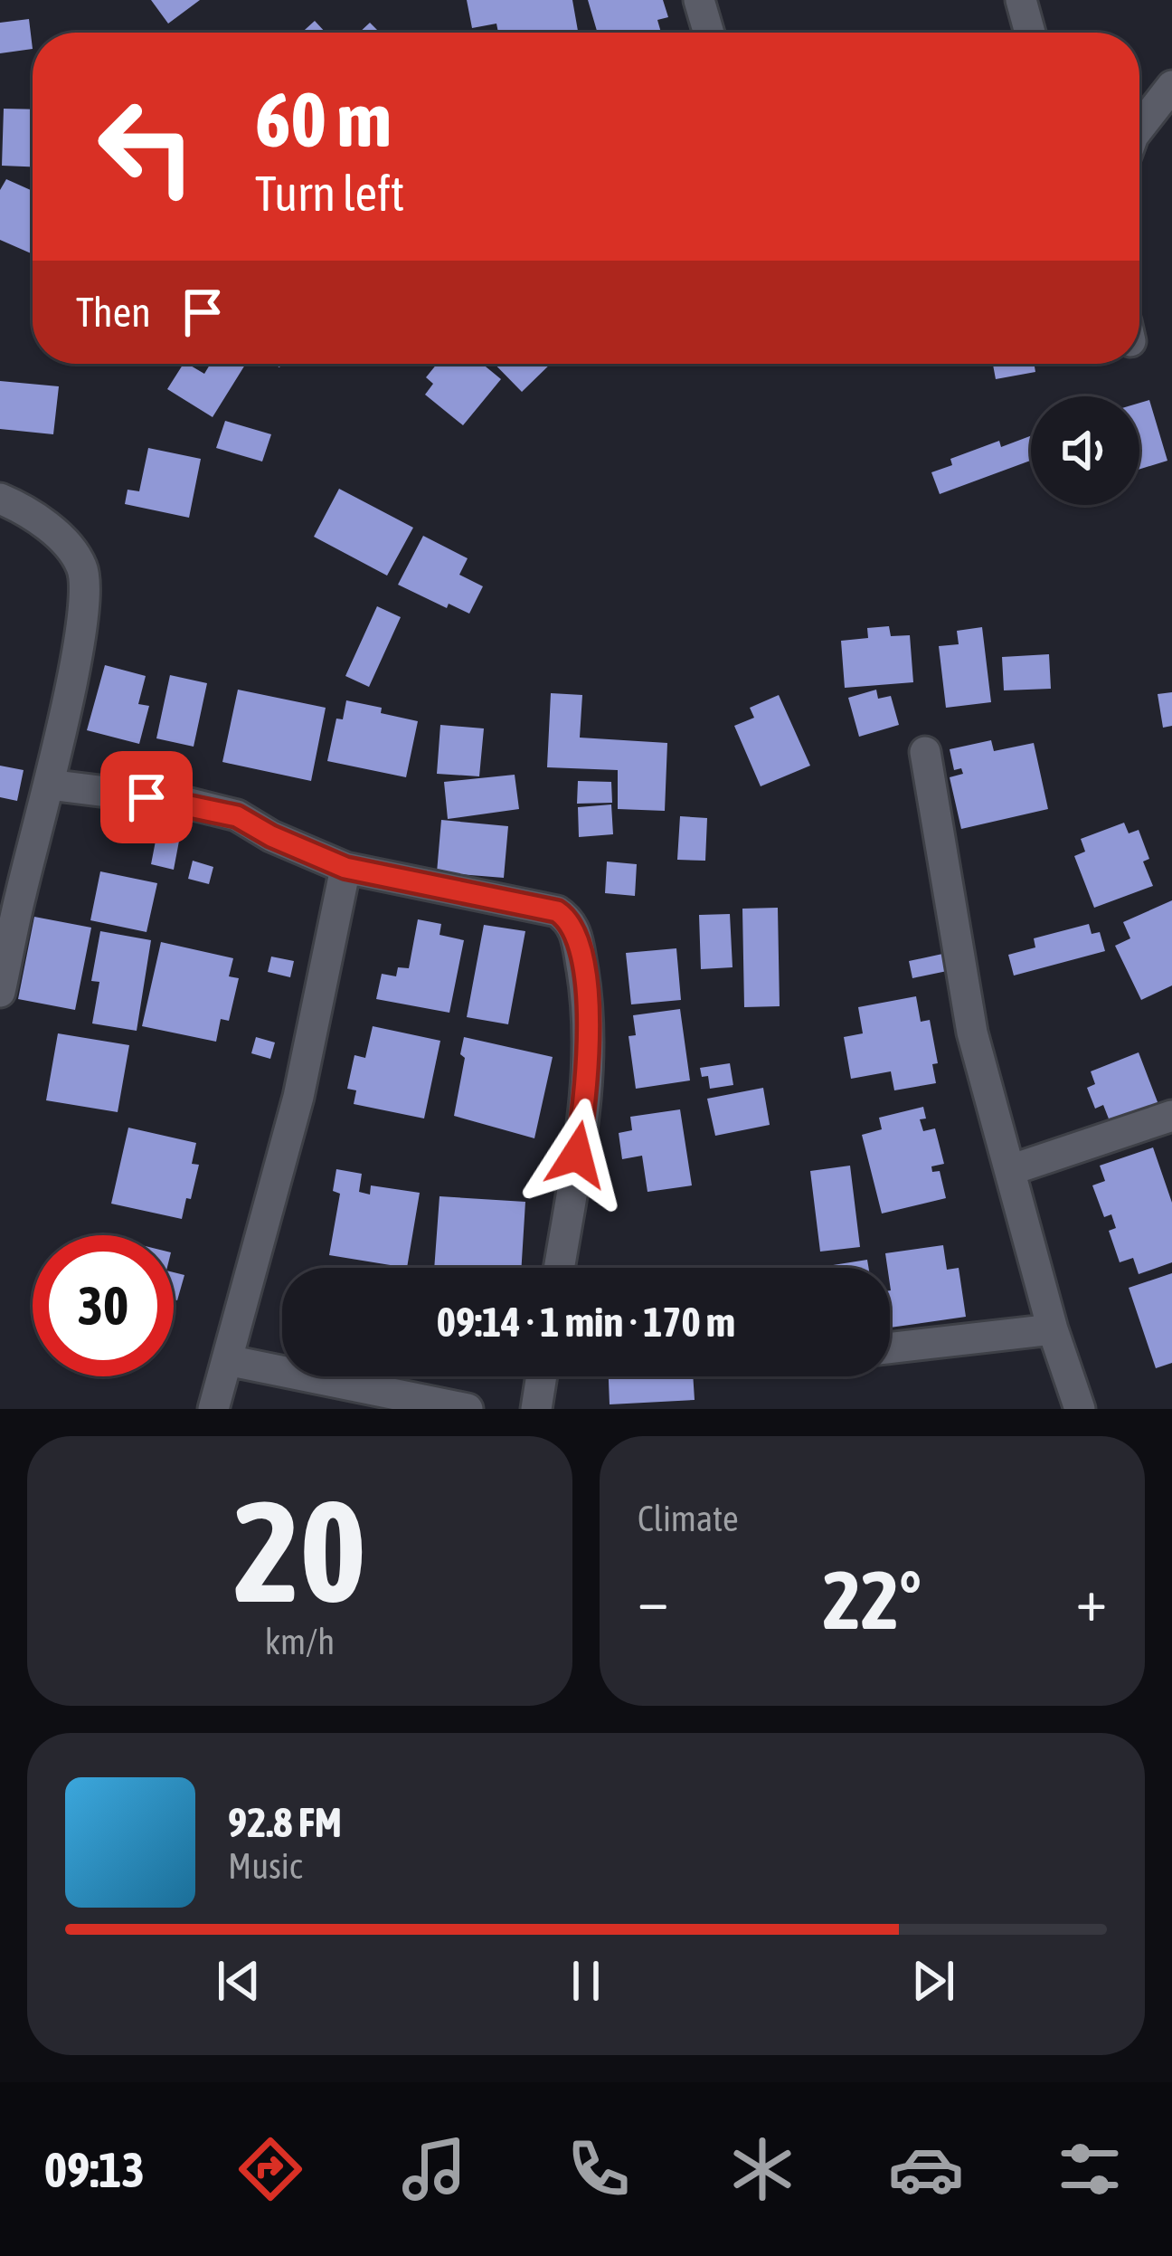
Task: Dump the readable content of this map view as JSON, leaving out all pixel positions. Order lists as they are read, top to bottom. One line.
{"page":{"turn":["60 m","Turn left"],"then":"Then","limit":"30","trip":"09:14 · 1 min · 170 m","tile":[["20","km/h"],"Climate"],"heat":["−","22°","+"],"song":["92.8 FM","Music"],"tabs":"09:13"}}
